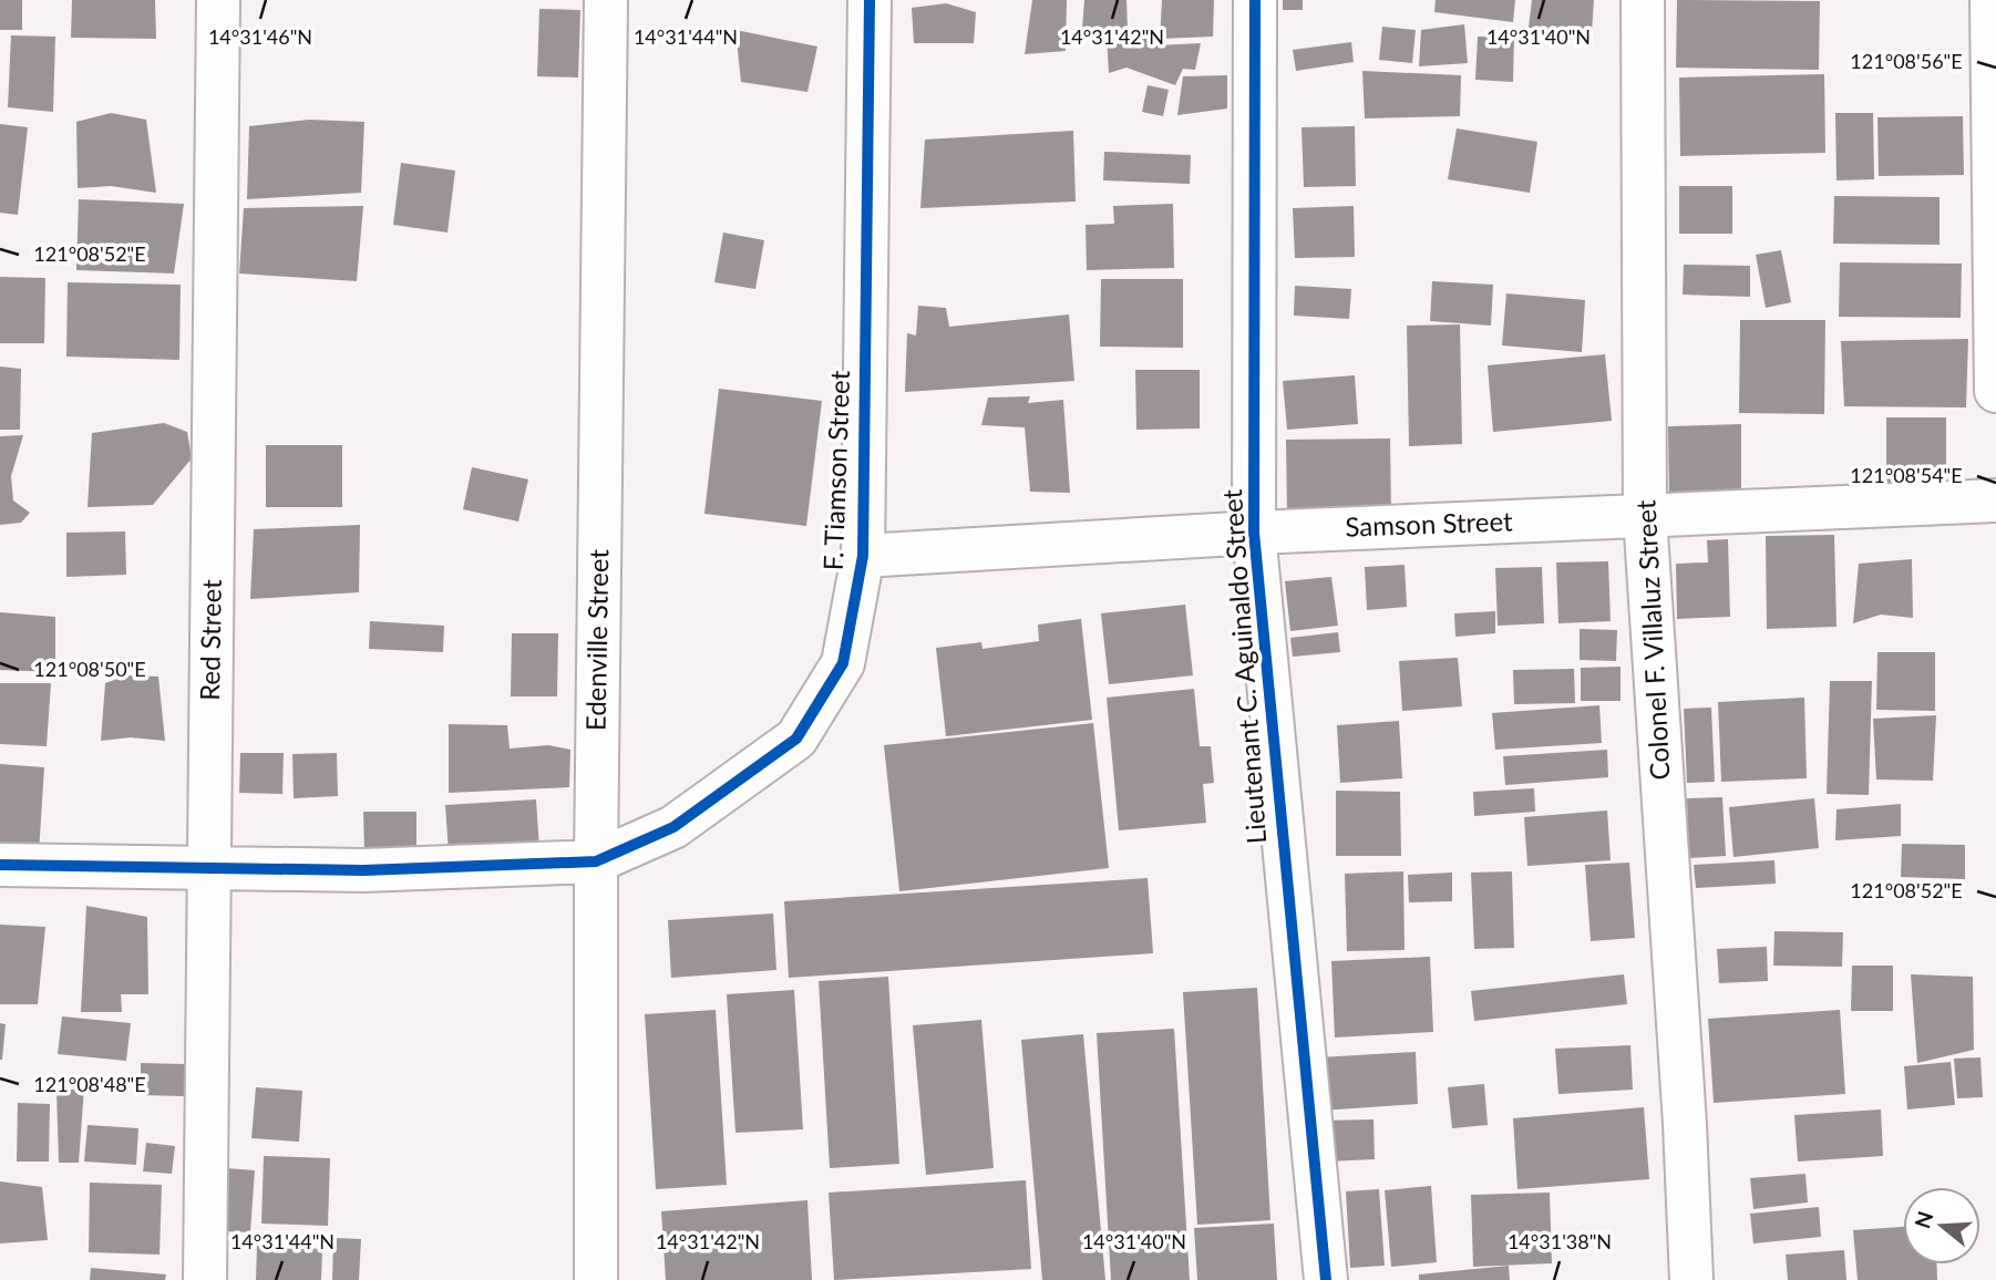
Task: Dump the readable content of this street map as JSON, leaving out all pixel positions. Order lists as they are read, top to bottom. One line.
{"streets":{"street":["F. Tiamson Street","Samson Street","Red Street","Edenville Street","Colonel F. Villaluz Street","Lieutenant C. Aguinaldo Street"]},"crossings":[["F. Tiamson Street","Samson Street"],["F. Tiamson Street","Edenville Street"],["Samson Street","Colonel F. Villaluz Street"],["Samson Street","Lieutenant C. Aguinaldo Street"]],"north":"left","coordinates":["14°31'46\"N","14°31'44\"N","14°31'42\"N","14°31'40\"N","121°08'56\"E","121°08'52\"E","121°08'54\"E","121°08'50\"E","121°08'48\"E","14°31'38\"N"]}
